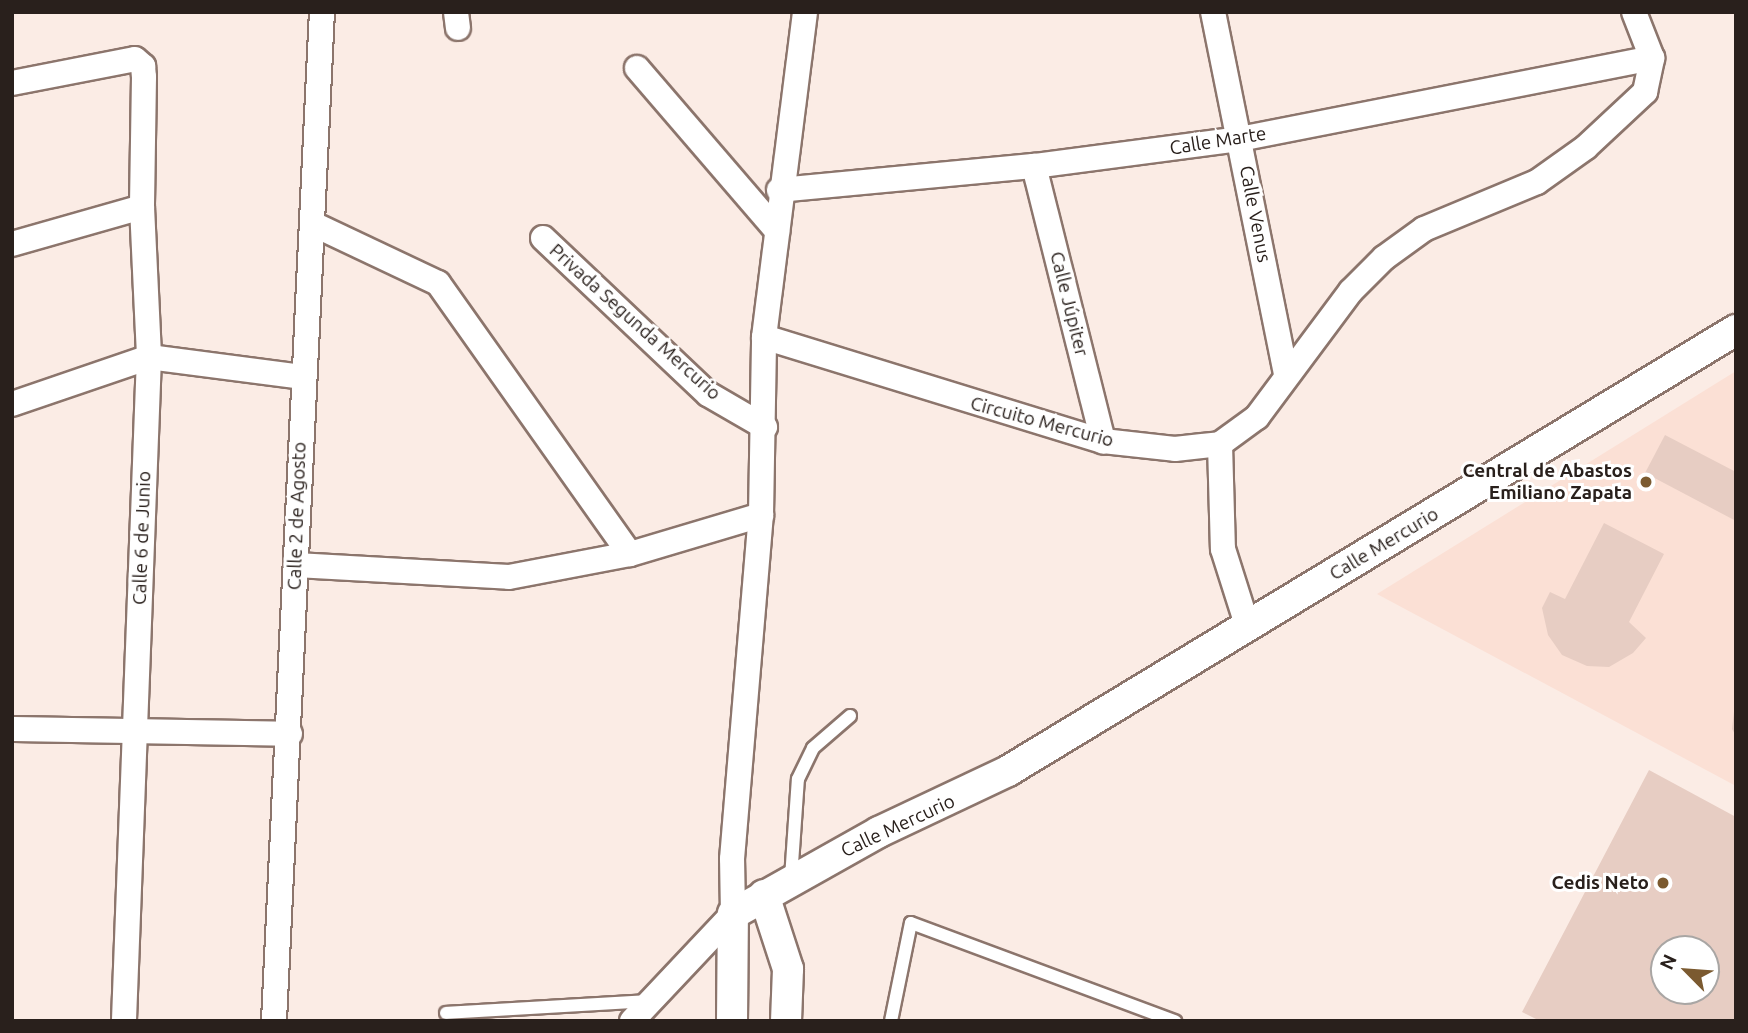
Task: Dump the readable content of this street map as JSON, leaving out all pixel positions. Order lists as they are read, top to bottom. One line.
{"streets":{"street":["Calle Marte","Calle Venus","Calle Júpiter","Privada Segunda Mercurio","Circuito Mercurio","Calle 2 de Agosto","Calle 6 de Junio","Calle Mercurio"]},"crossings":[["Calle Marte","Calle Venus"],["Calle Marte","Calle Júpiter"],["Calle Marte","Circuito Mercurio"],["Calle Venus","Circuito Mercurio"],["Calle Júpiter","Circuito Mercurio"]],"places":["Central de Abastos Emiliano Zapata","Cedis Neto"],"north":"top left"}
